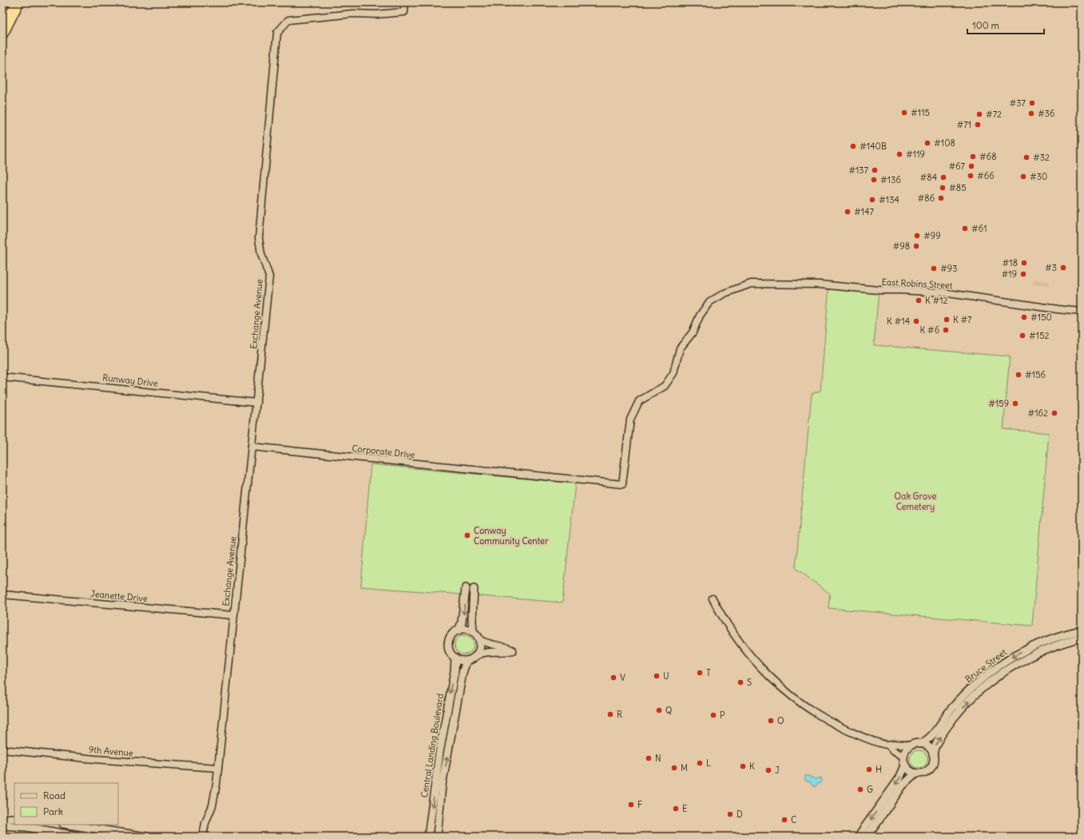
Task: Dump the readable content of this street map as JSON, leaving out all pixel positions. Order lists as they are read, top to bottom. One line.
{"streets":{"street":["East Robins Street","Exchange Avenue","Runway Drive","Corporate Drive","Jeanette Drive","Bruce Street","Central Landing Boulevard","9th Avenue"]},"crossings":[["East Robins Street","Corporate Drive"],["Exchange Avenue","Runway Drive"],["Exchange Avenue","Corporate Drive"],["Exchange Avenue","Jeanette Drive"]],"parks":["Oak Grove Cemetery"],"places":["#37","#115","#36","#72","#71","#108","#140B","#119","#68","#32","#67","#137","#66","#30","#84","#136","#85","#86","#134","#147","#61","#99","#98","#18","#3","#93","#19","K #12","#150","K #7","K #14","K #6","#152","#156","#159","#162","Conway Community Center","T","U","V","S","Q","R","P","O","N","L","K","M","H","J","G","F","E","D","C"],"legend":["Road","Park"],"scale_bar":"100 m"}
